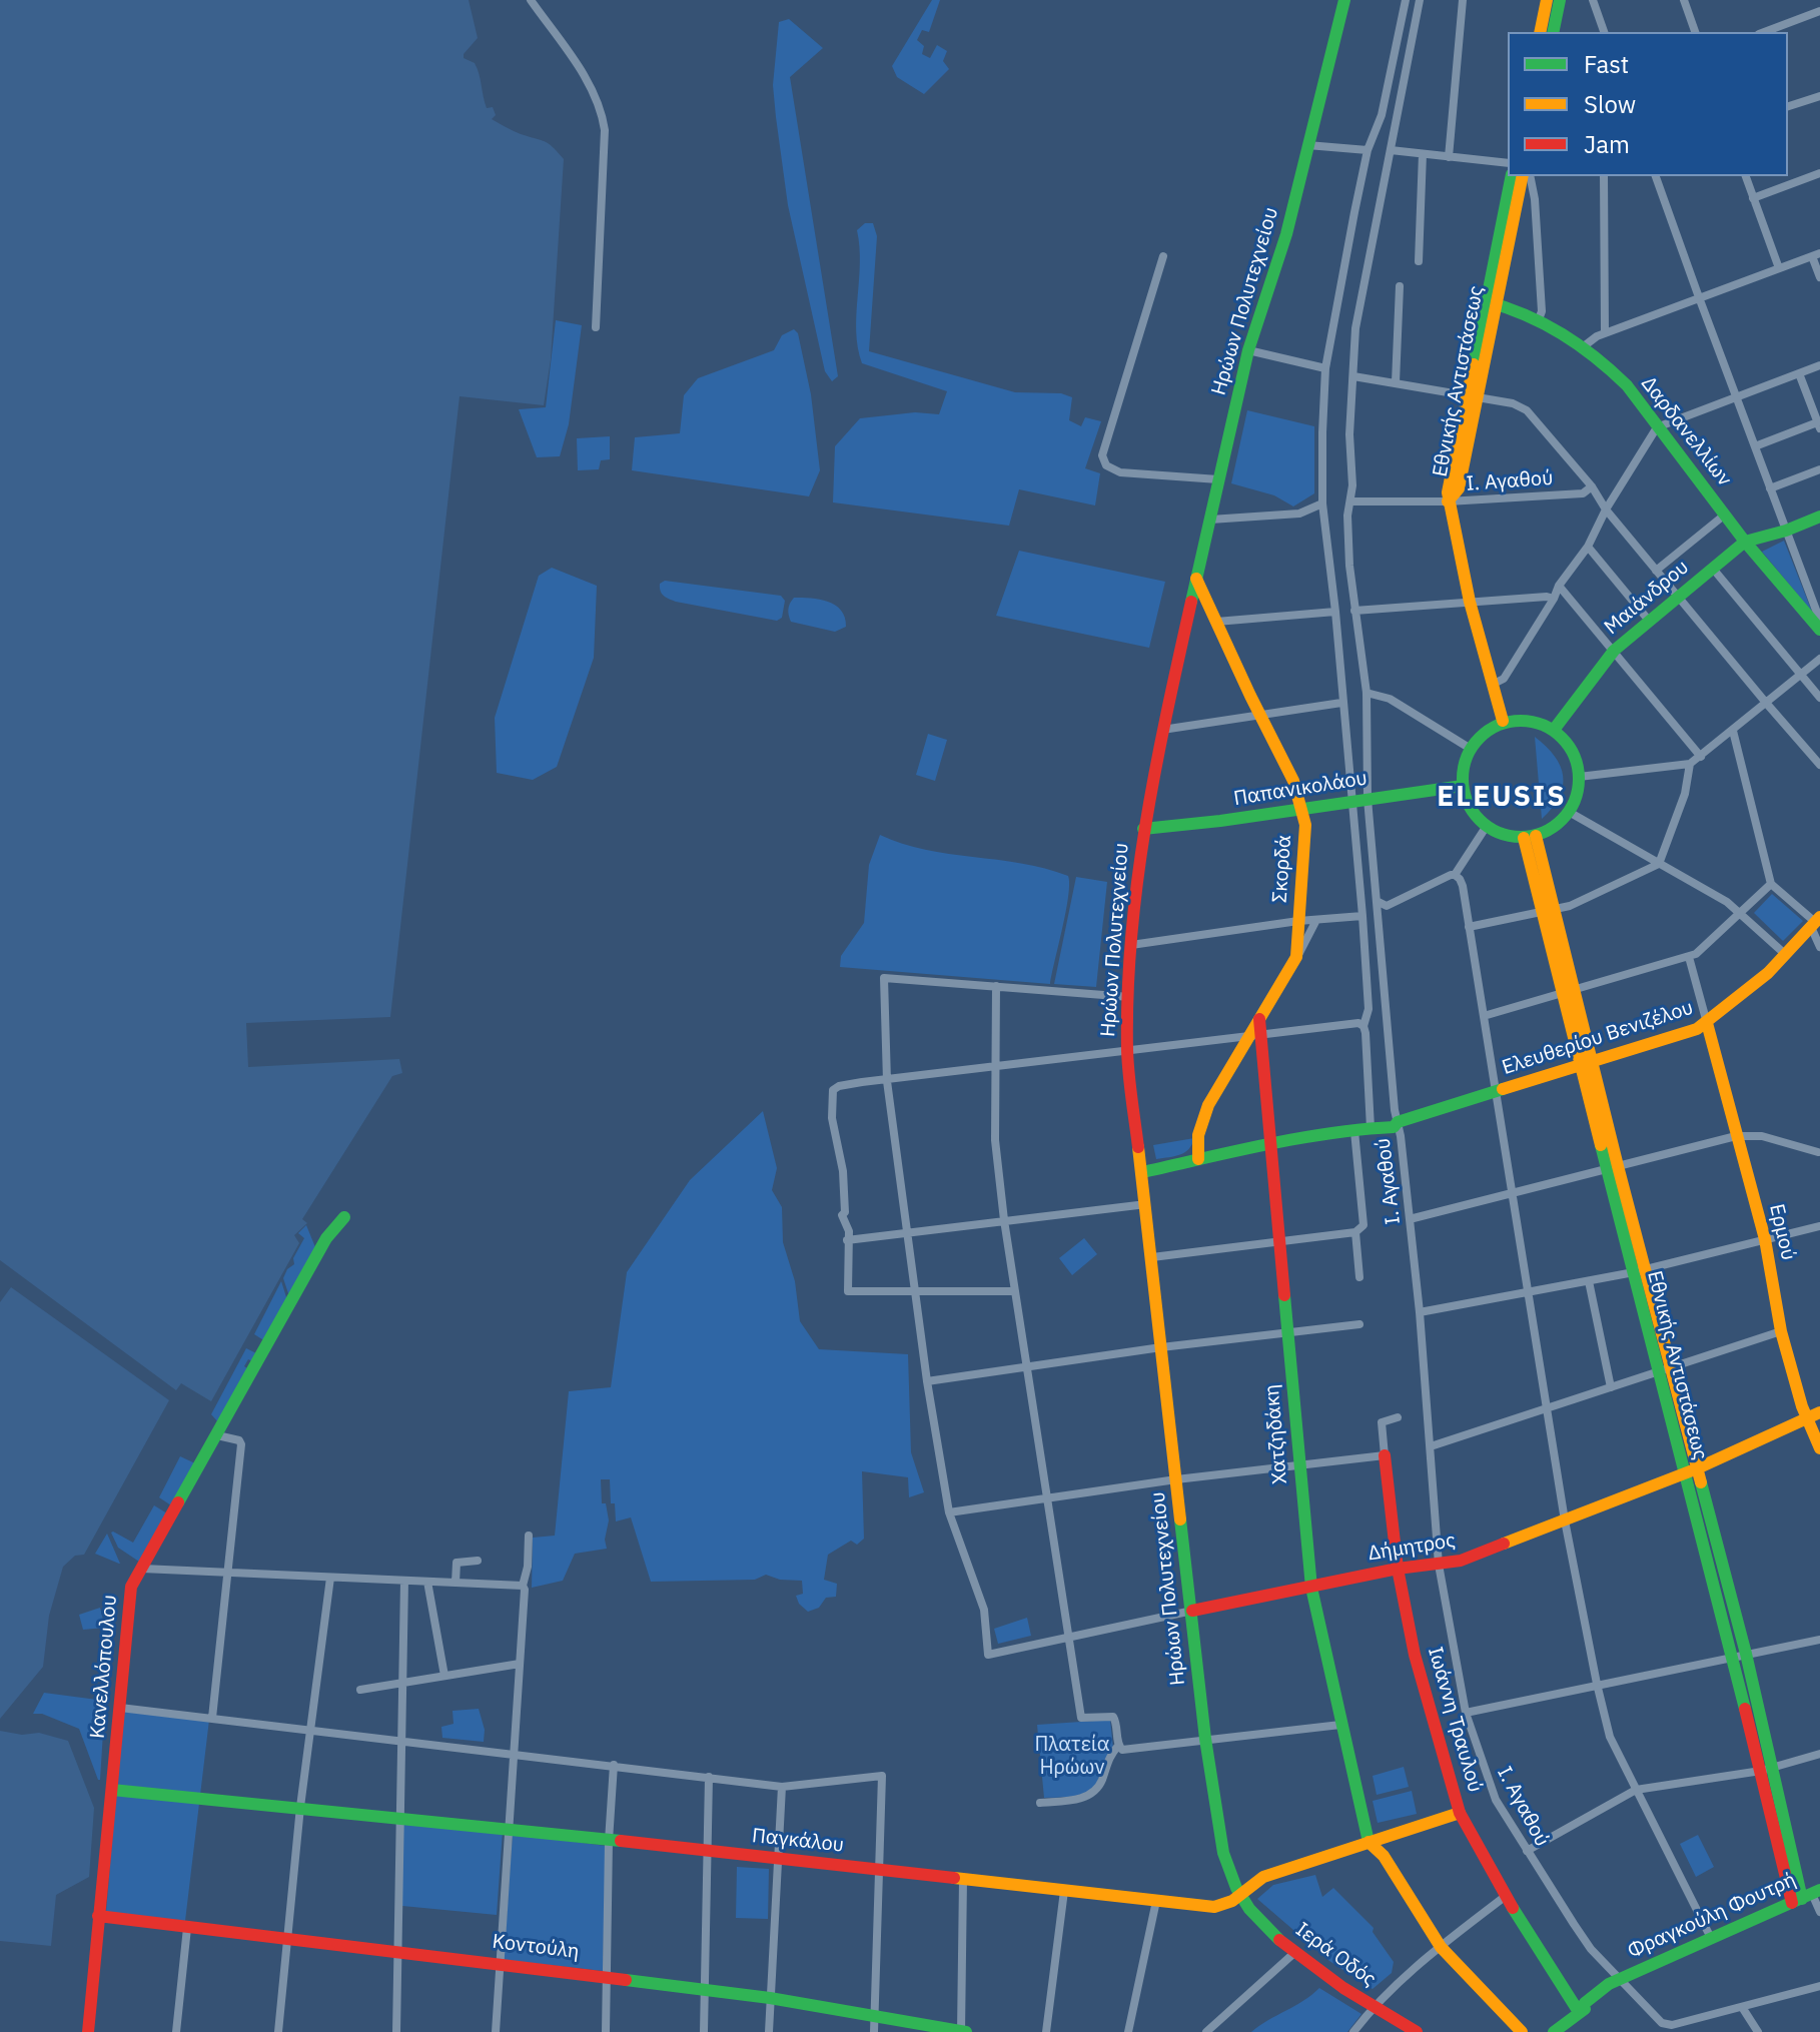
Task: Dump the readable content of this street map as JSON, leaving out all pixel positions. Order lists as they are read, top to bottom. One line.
{"streets":{"street":["Ηρώων Πολυτεχνείου","Εθνικής Αντιστάσεως","Δαρδανελλίων","Ι. Αγαθού","Μαιάνδρου","Παπανικολάου","Σκορδά","Ελευθερίου Βενιζέλου","Ερμού","Χατζηδάκη","Δήμητρος","Κανελλόπουλου","Ιωάννη Τραυλού","Παγκάλου","Φραγκούλη Φουτρή","Κοντούλη","Ιερά Οδός"]},"crossings":[["Ηρώων Πολυτεχνείου","Παπανικολάου"],["Ηρώων Πολυτεχνείου","Σκορδά"],["Ηρώων Πολυτεχνείου","Ελευθερίου Βενιζέλου"],["Ηρώων Πολυτεχνείου","Δήμητρος"],["Ηρώων Πολυτεχνείου","Παγκάλου"],["Ηρώων Πολυτεχνείου","Ιερά Οδός"],["Εθνικής Αντιστάσεως","Δαρδανελλίων"],["Εθνικής Αντιστάσεως","Ι. Αγαθού"],["Εθνικής Αντιστάσεως","Μαιάνδρου"],["Εθνικής Αντιστάσεως","Παπανικολάου"],["Εθνικής Αντιστάσεως","Ελευθερίου Βενιζέλου"],["Εθνικής Αντιστάσεως","Δήμητρος"],["Εθνικής Αντιστάσεως","Φραγκούλη Φουτρή"],["Δαρδανελλίων","Μαιάνδρου"],["Ι. Αγαθού","Παπανικολάου"],["Ι. Αγαθού","Ελευθερίου Βενιζέλου"],["Ι. Αγαθού","Δήμητρος"],["Ι. Αγαθού","Φραγκούλη Φουτρή"],["Μαιάνδρου","Παπανικολάου"],["Παπανικολάου","Σκορδά"],["Σκορδά","Ελευθερίου Βενιζέλου"],["Σκορδά","Χατζηδάκη"],["Ελευθερίου Βενιζέλου","Ερμού"],["Ελευθερίου Βενιζέλου","Χατζηδάκη"],["Ερμού","Δήμητρος"],["Χατζηδάκη","Δήμητρος"],["Χατζηδάκη","Παγκάλου"],["Δήμητρος","Ιωάννη Τραυλού"],["Κανελλόπουλου","Παγκάλου"],["Κανελλόπουλου","Κοντούλη"],["Ιωάννη Τραυλού","Παγκάλου"],["Ιωάννη Τραυλού","Φραγκούλη Φουτρή"],["Παγκάλου","Ιερά Οδός"]],"districts":["ELEUSIS"],"parks":["Πλατεία Ηρώων"],"legend":["Fast","Slow","Jam"]}
